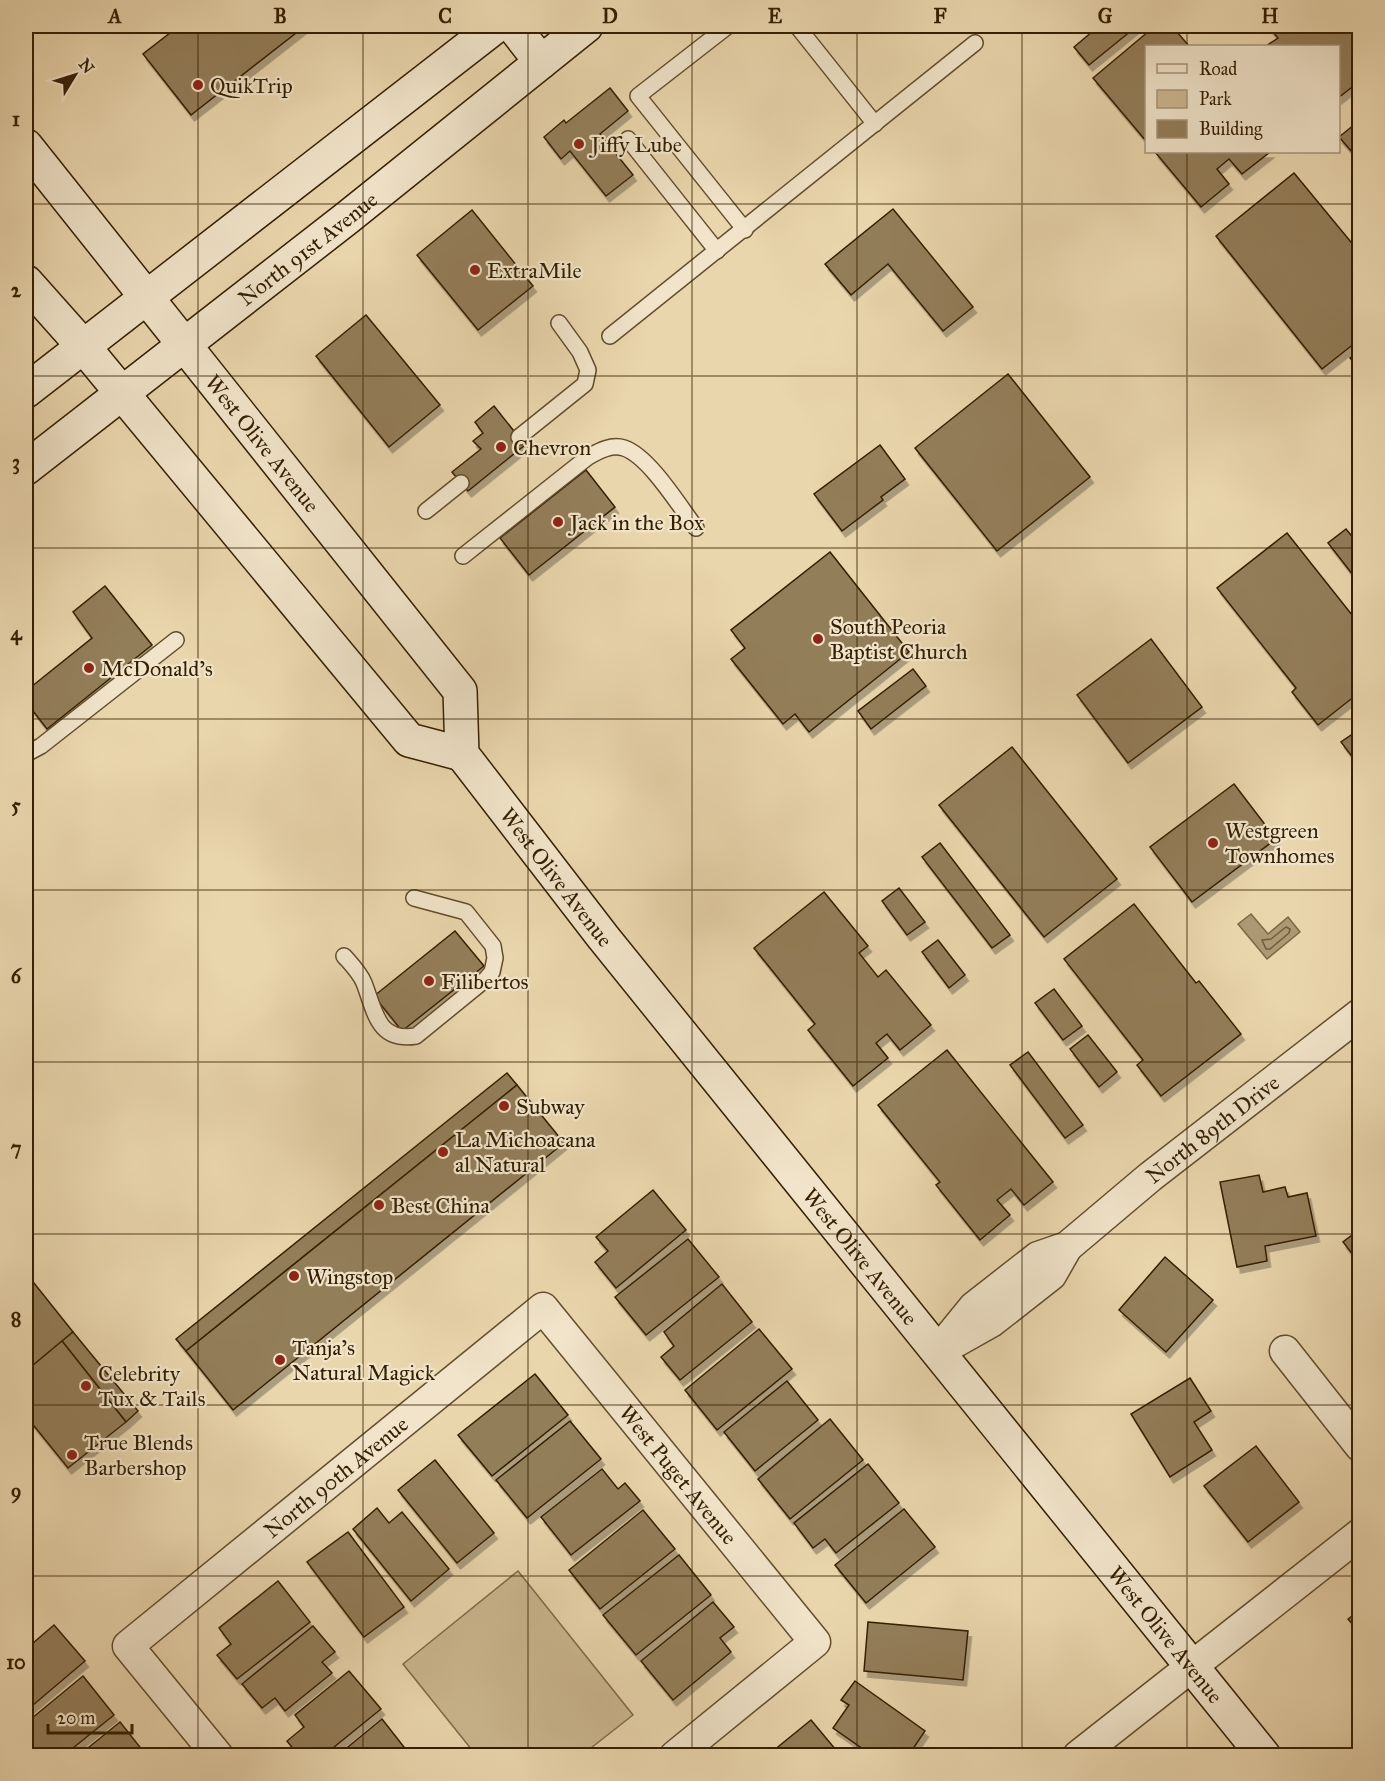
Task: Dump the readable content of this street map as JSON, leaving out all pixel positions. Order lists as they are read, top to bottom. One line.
{"streets":{"main road":["North 91st Avenue","West Olive Avenue"],"street":["North 89th Drive","West Puget Avenue","North 90th Avenue"]},"crossings":[["North 91st Avenue","West Olive Avenue"],["West Olive Avenue","North 89th Drive"],["West Puget Avenue","North 90th Avenue"]],"places":["QuikTrip","Jiffy Lube","ExtraMile","Chevron","Jack in the Box","South Peoria Baptist Church","McDonald's","Westgreen Townhomes","Filibertos","Subway","La Michoacana al Natural","Best China","Wingstop","Tanja's Natural Magick","Celebrity Tux & Tails","True Blends Barbershop"],"legend":["Road","Park","Building"],"scale_bar":"20 m","north":"top right","grid":{"columns":["A","B","C","D","E","F","G","H"],"rows":["1","2","3","4","5","6","7","8","9","10"]}}
